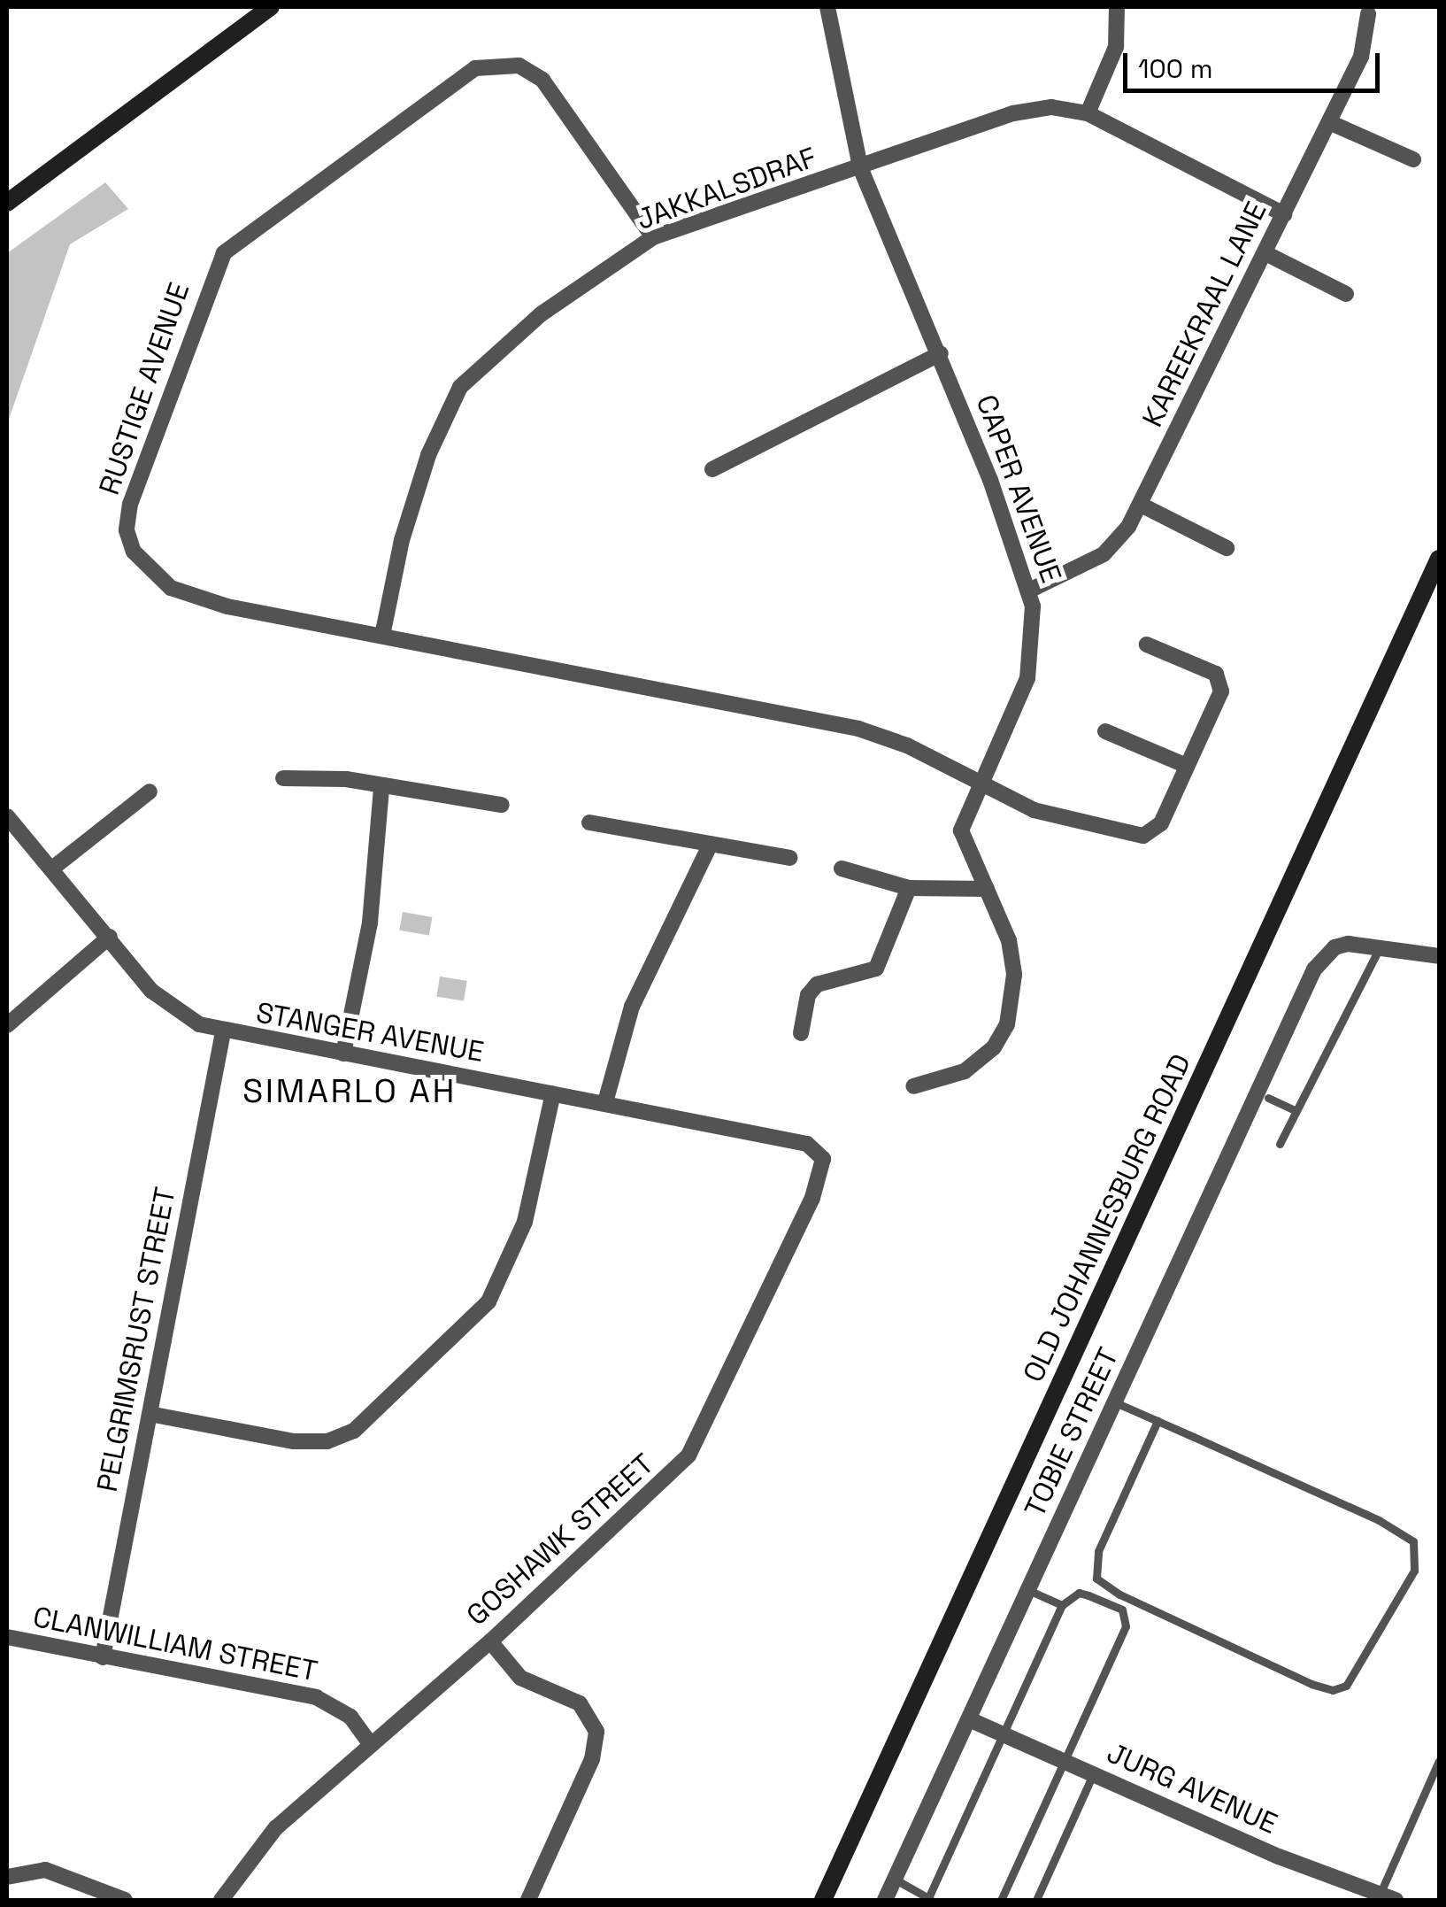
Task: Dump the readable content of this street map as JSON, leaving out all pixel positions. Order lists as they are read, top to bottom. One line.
{"streets":{"main road":["OLD JOHANNESBURG ROAD"],"street":["JAKKALSDRAF","KAREEKRAAL LANE","RUSTIGE AVENUE","CAPER AVENUE","STANGER AVENUE","PELGRIMSRUST STREET","TOBIE STREET","GOSHAWK STREET","CLANWILLIAM STREET","JURG AVENUE"]},"crossings":[["JAKKALSDRAF","KAREEKRAAL LANE"],["JAKKALSDRAF","RUSTIGE AVENUE"],["JAKKALSDRAF","CAPER AVENUE"],["KAREEKRAAL LANE","CAPER AVENUE"],["RUSTIGE AVENUE","CAPER AVENUE"],["STANGER AVENUE","PELGRIMSRUST STREET"],["STANGER AVENUE","GOSHAWK STREET"],["PELGRIMSRUST STREET","CLANWILLIAM STREET"],["TOBIE STREET","JURG AVENUE"],["GOSHAWK STREET","CLANWILLIAM STREET"]],"districts":["SIMARLO AH"],"scale_bar":"100 m"}
